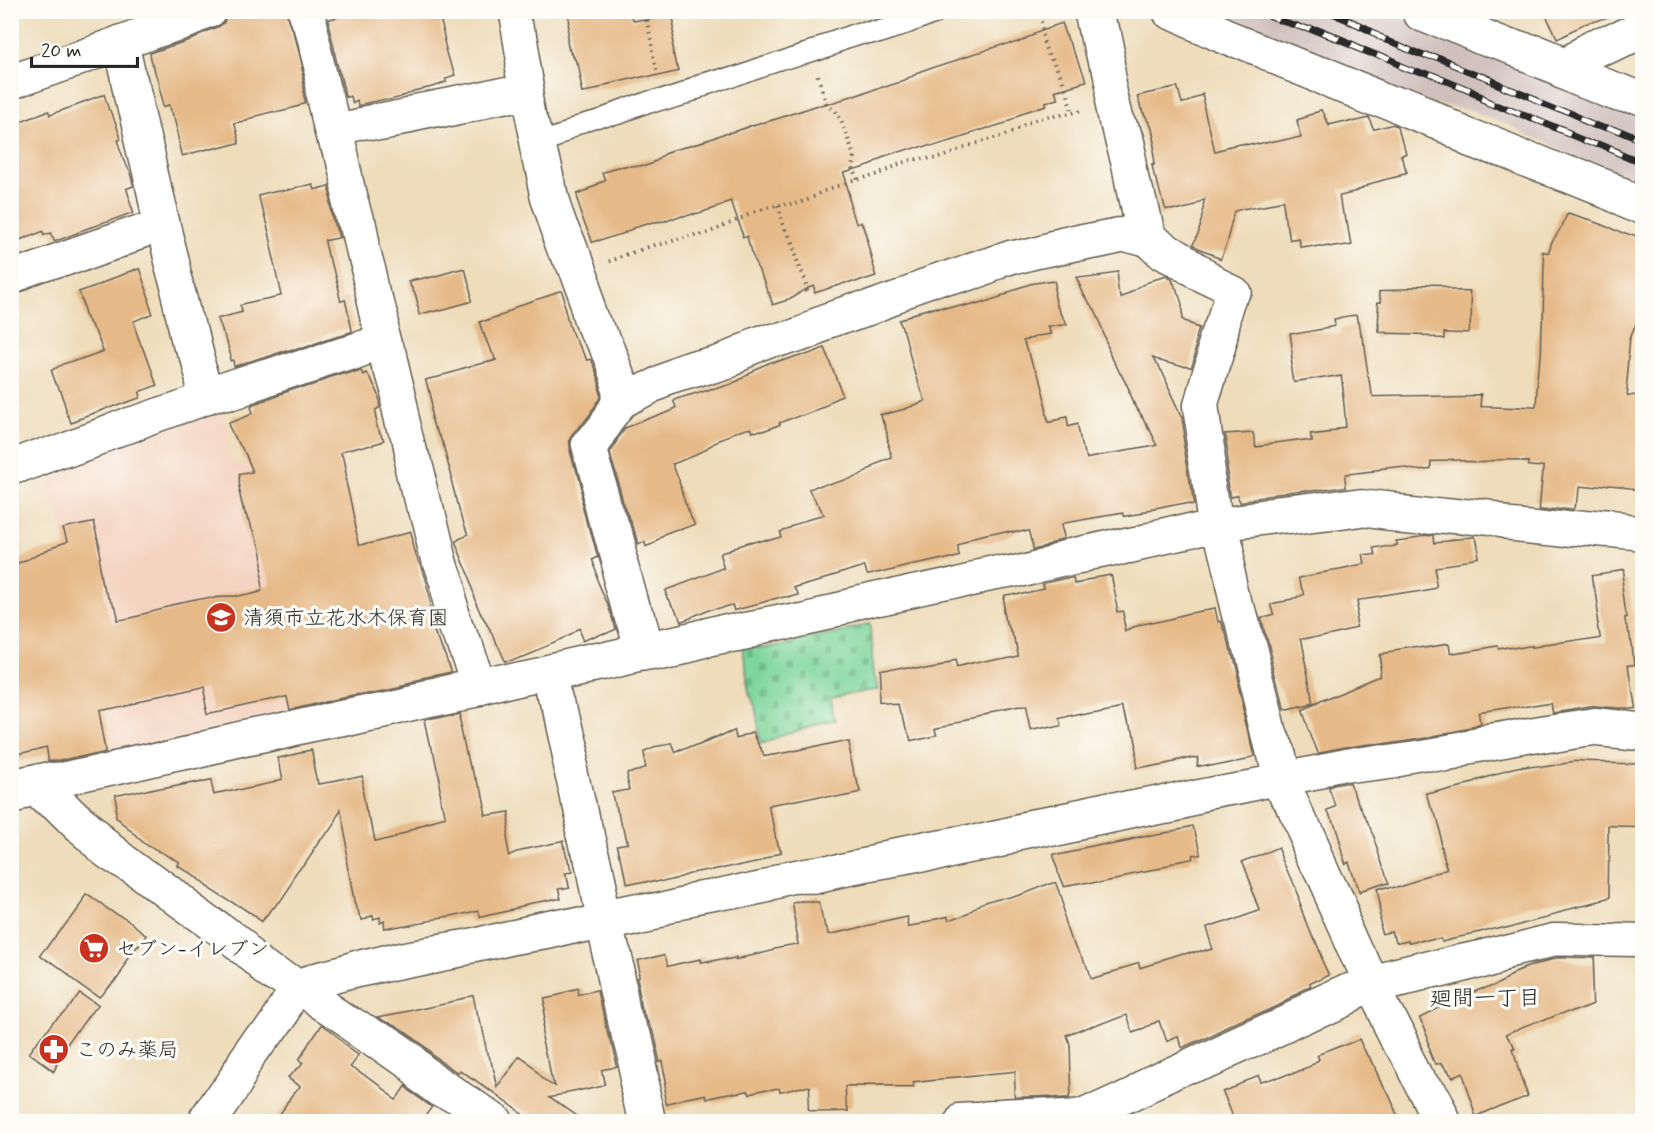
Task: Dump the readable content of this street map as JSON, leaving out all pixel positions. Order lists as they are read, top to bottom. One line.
{"districts":["廻間一丁目"],"places":{"school or university":["清須市立花水木保育園"],"supermarket":["セブン-イレブン"],"pharmacy":["このみ薬局"]},"scale_bar":"20 m"}
